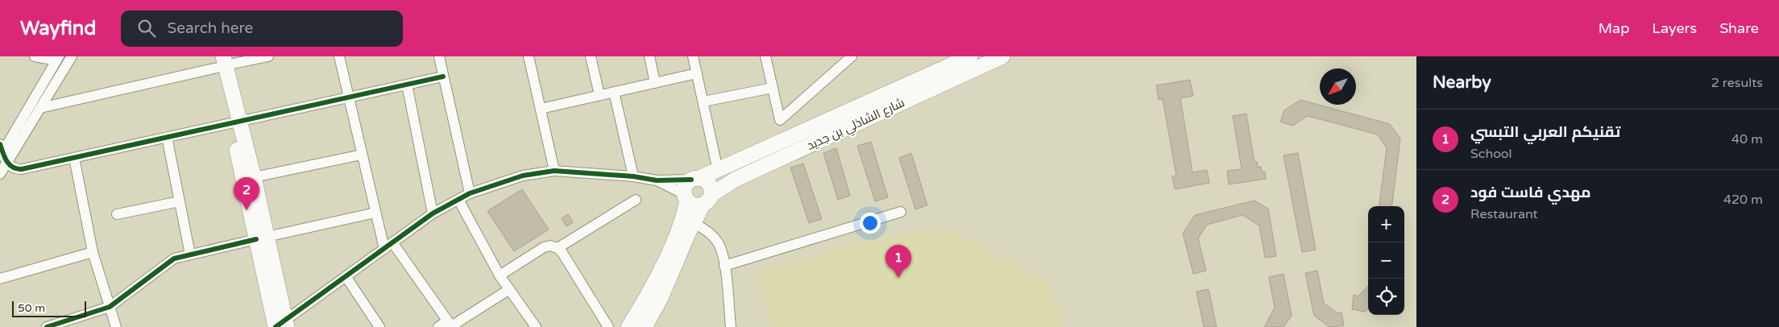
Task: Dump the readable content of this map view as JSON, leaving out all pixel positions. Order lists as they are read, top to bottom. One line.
{"streets":{"main road":["شارع الشاذلي بن جديد"]},"scale_bar":"50 m","north":"bottom left","page":{"header":"Wayfind","search":"Search here","nav":["Map","Layers","Share"],"heading":["Nearby","2 results"],"list":[{"mark":"1","name":"تقنيكم العربي التبسي","note":"School","value":"40 m"},{"mark":"2","name":"مهدي فاست فود","note":"Restaurant","value":"420 m"}],"pins":["2","1"],"map_buttons":["+","−"],"scale":"50 m"}}
